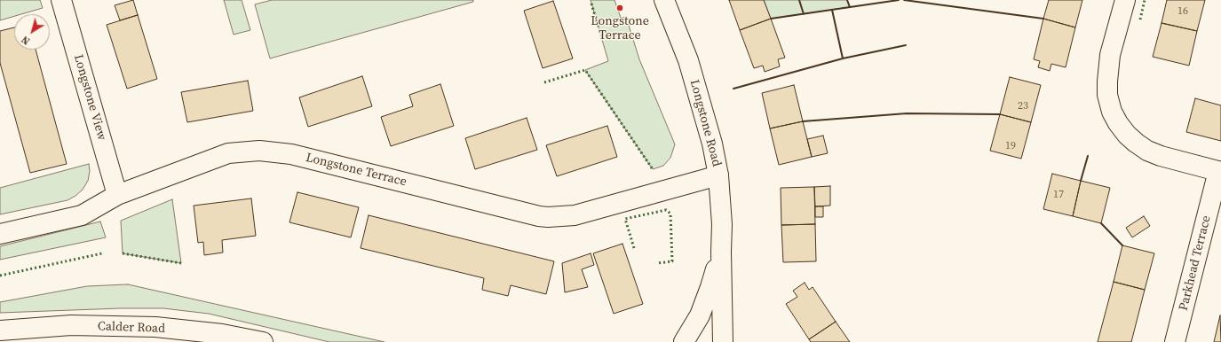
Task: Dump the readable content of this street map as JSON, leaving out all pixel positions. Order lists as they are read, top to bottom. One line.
{"streets":{"street":["Longstone View","Longstone Road","Longstone Terrace","Parkhead Terrace","Calder Road"]},"crossings":[["Longstone View","Longstone Terrace"],["Longstone Road","Longstone Terrace"]],"places":["Longstone Terrace"],"house_numbers":["16","23","19","17"],"north":"bottom left"}
